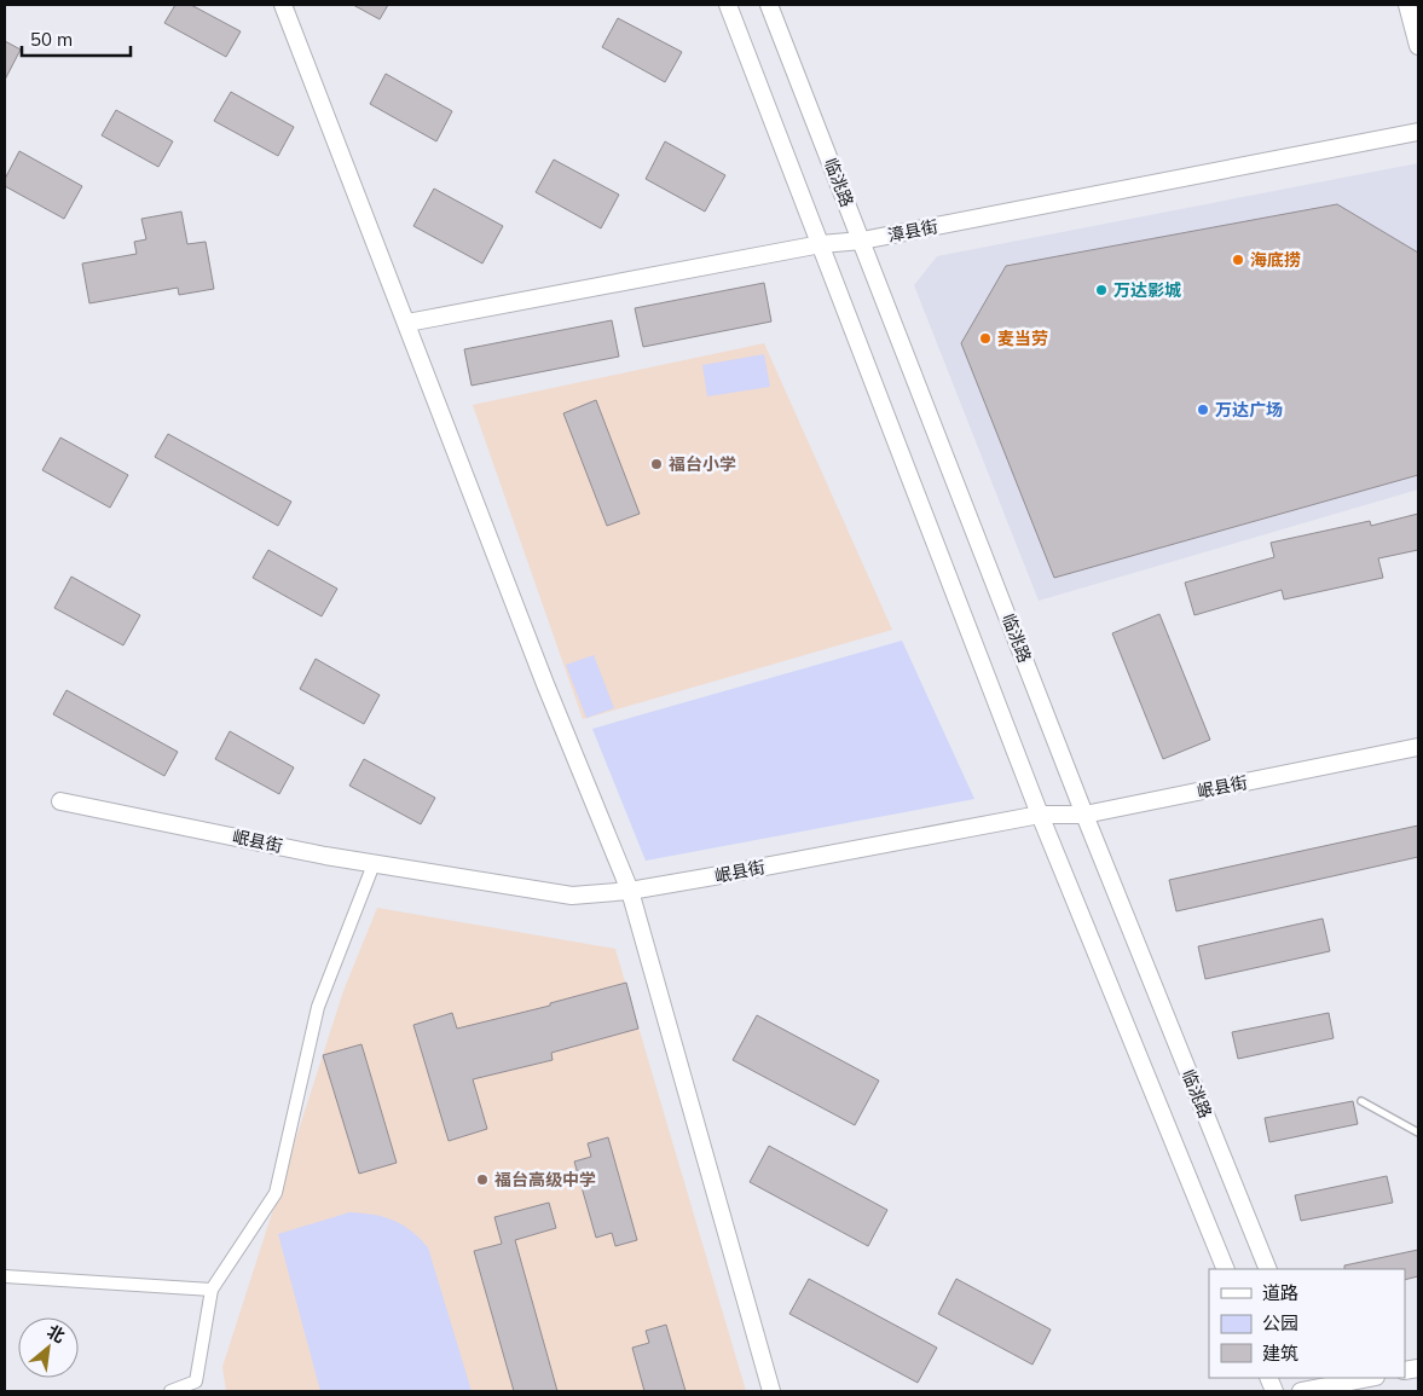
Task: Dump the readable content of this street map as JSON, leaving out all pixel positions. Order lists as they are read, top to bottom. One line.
{"streets":{"street":["临洮路","漳县街","岷县街"]},"crossings":[["临洮路","漳县街"],["临洮路","岷县街"]],"places":["海底捞","万达影城","麦当劳","万达广场","福台小学","福台高级中学"],"legend":["道路","公园","建筑"],"scale_bar":"50 m","north":"top right"}
